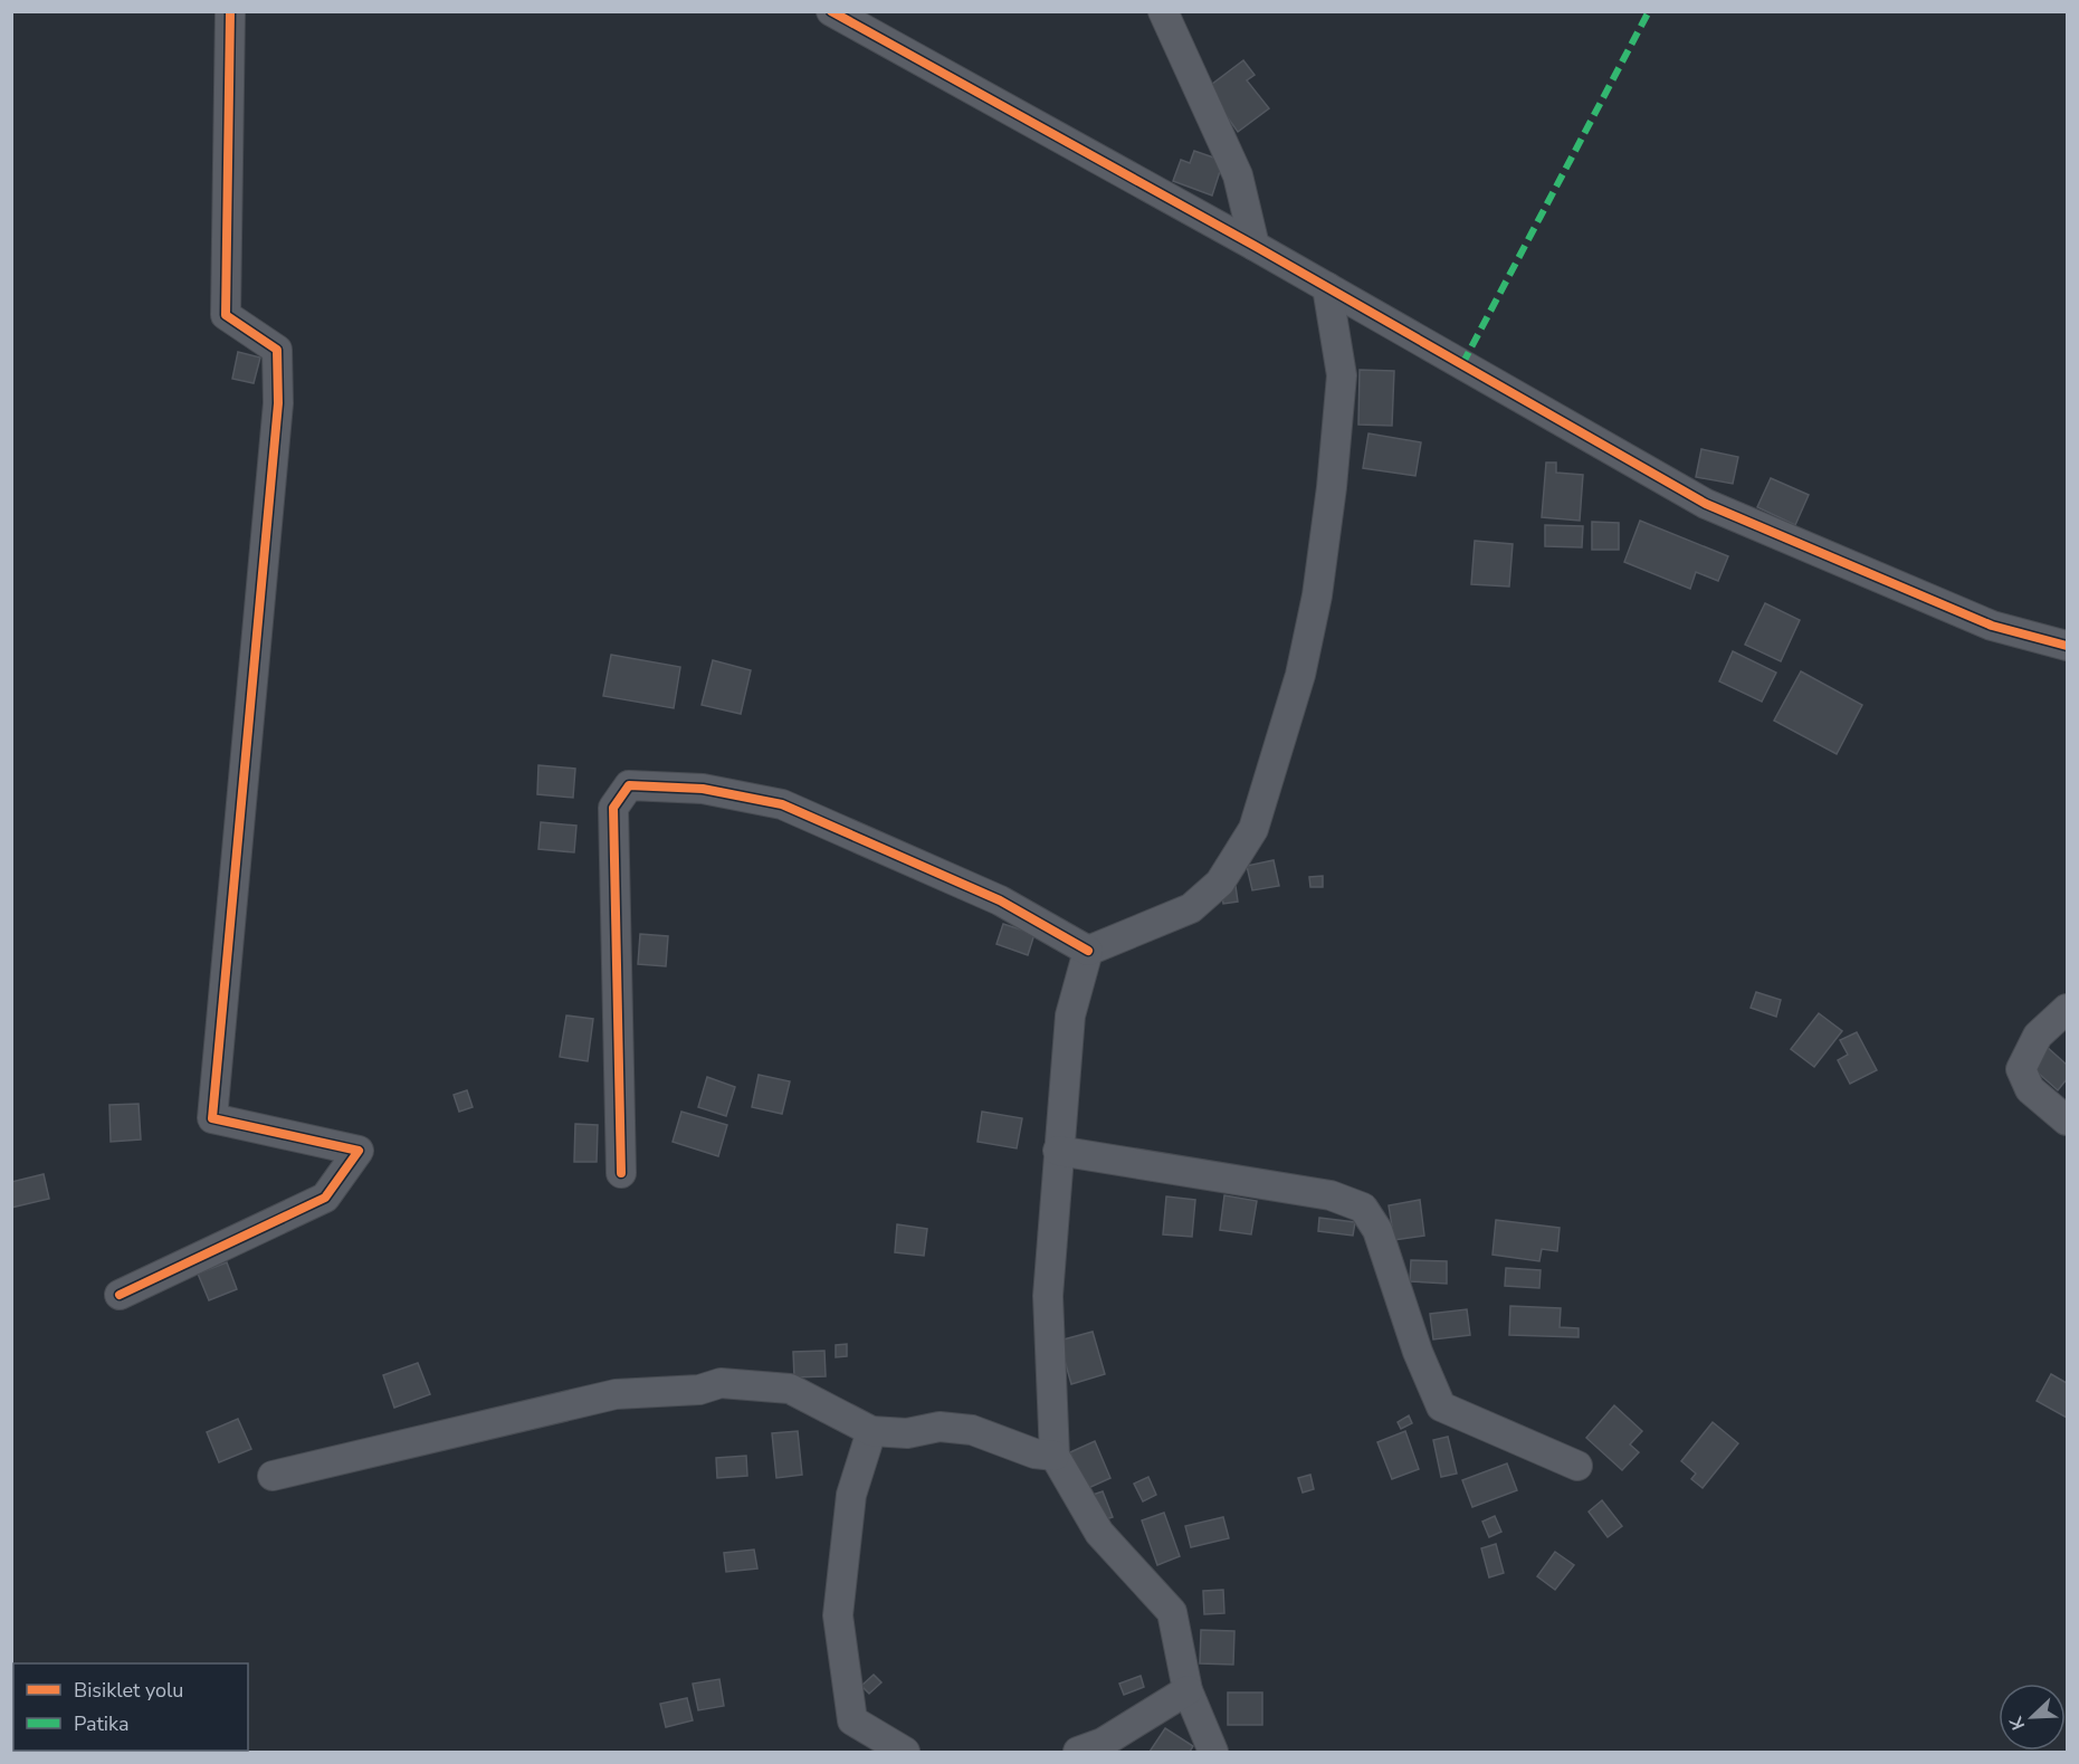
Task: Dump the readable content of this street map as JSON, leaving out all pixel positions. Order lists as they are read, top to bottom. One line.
{"legend":["Bisiklet yolu","Patika"],"north":"bottom left"}
